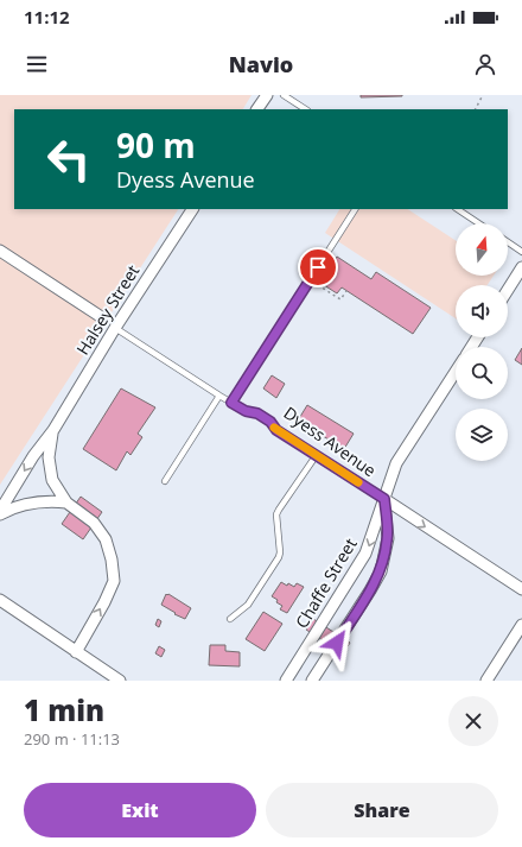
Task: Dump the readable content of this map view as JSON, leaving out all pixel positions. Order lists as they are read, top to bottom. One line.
{"streets":{"street":["Halsey Street","Dyess Avenue","Chaffe Street"]},"crossings":[["Halsey Street","Dyess Avenue"],["Dyess Avenue","Chaffe Street"]],"north":"top","page":{"status":"11:12","header":"Navio","turn":["90 m","Dyess Avenue"],"heading":["1 min","290 m · 11:13"],"buttons":["Exit","Share"]}}
